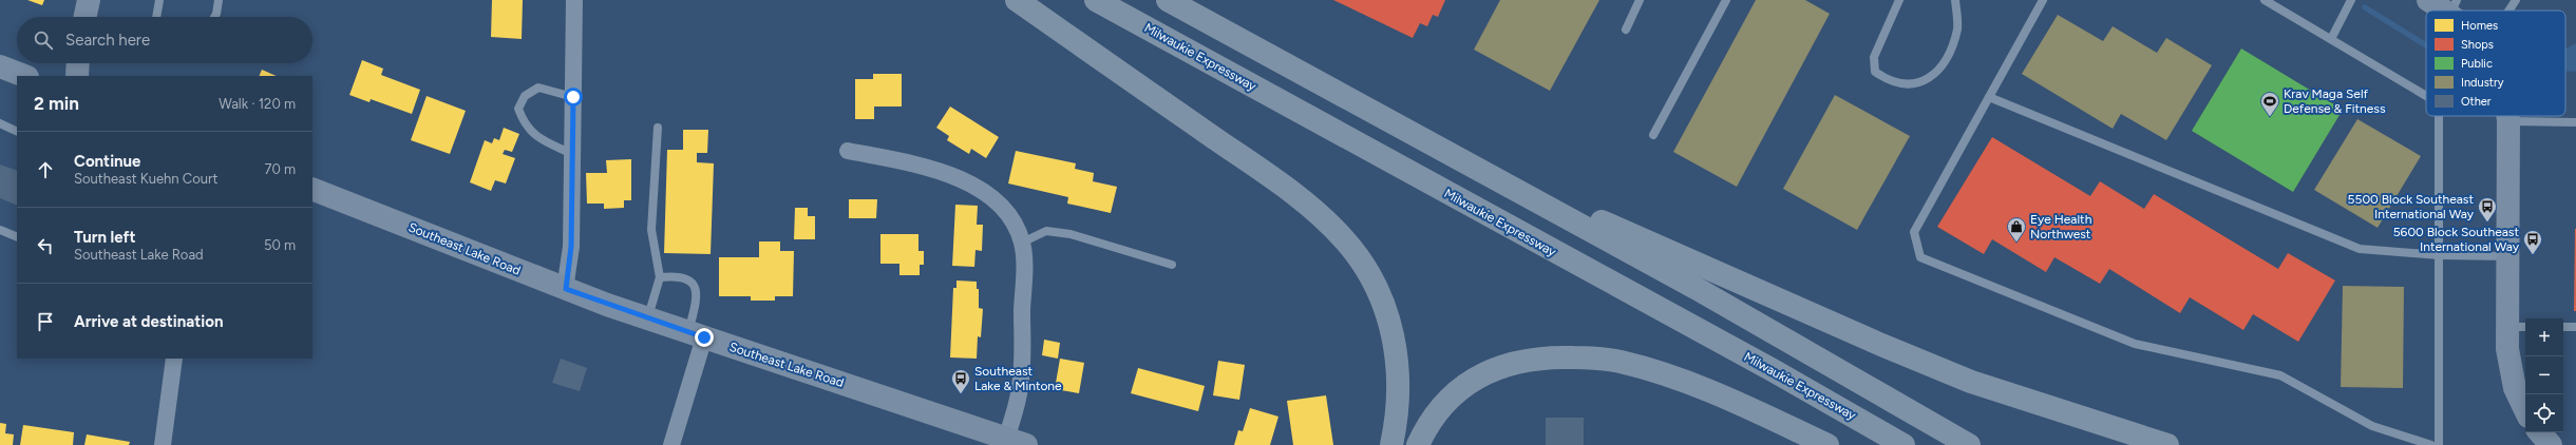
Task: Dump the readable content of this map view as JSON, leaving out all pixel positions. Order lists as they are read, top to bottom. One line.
{"streets":{"highway":["Milwaukie Expressway"],"main road":["Southeast Lake Road"]},"places":{"sports":["Krav Maga Self Defense & Fitness"],"bus stop":["5500 Block Southeast International Way","5600 Block Southeast International Way","Southeast Lake & Mintone"],"shop":["Eye Health Northwest"]},"legend":["Homes","Shops","Public","Industry","Other"],"page":{"search":"Search here","heading":["2 min","Walk · 120 m"],"list":[["Continue","Southeast Kuehn Court","70 m"],["Turn left","Southeast Lake Road","50 m"],"Arrive at destination"],"map_buttons":["+","−"]}}
